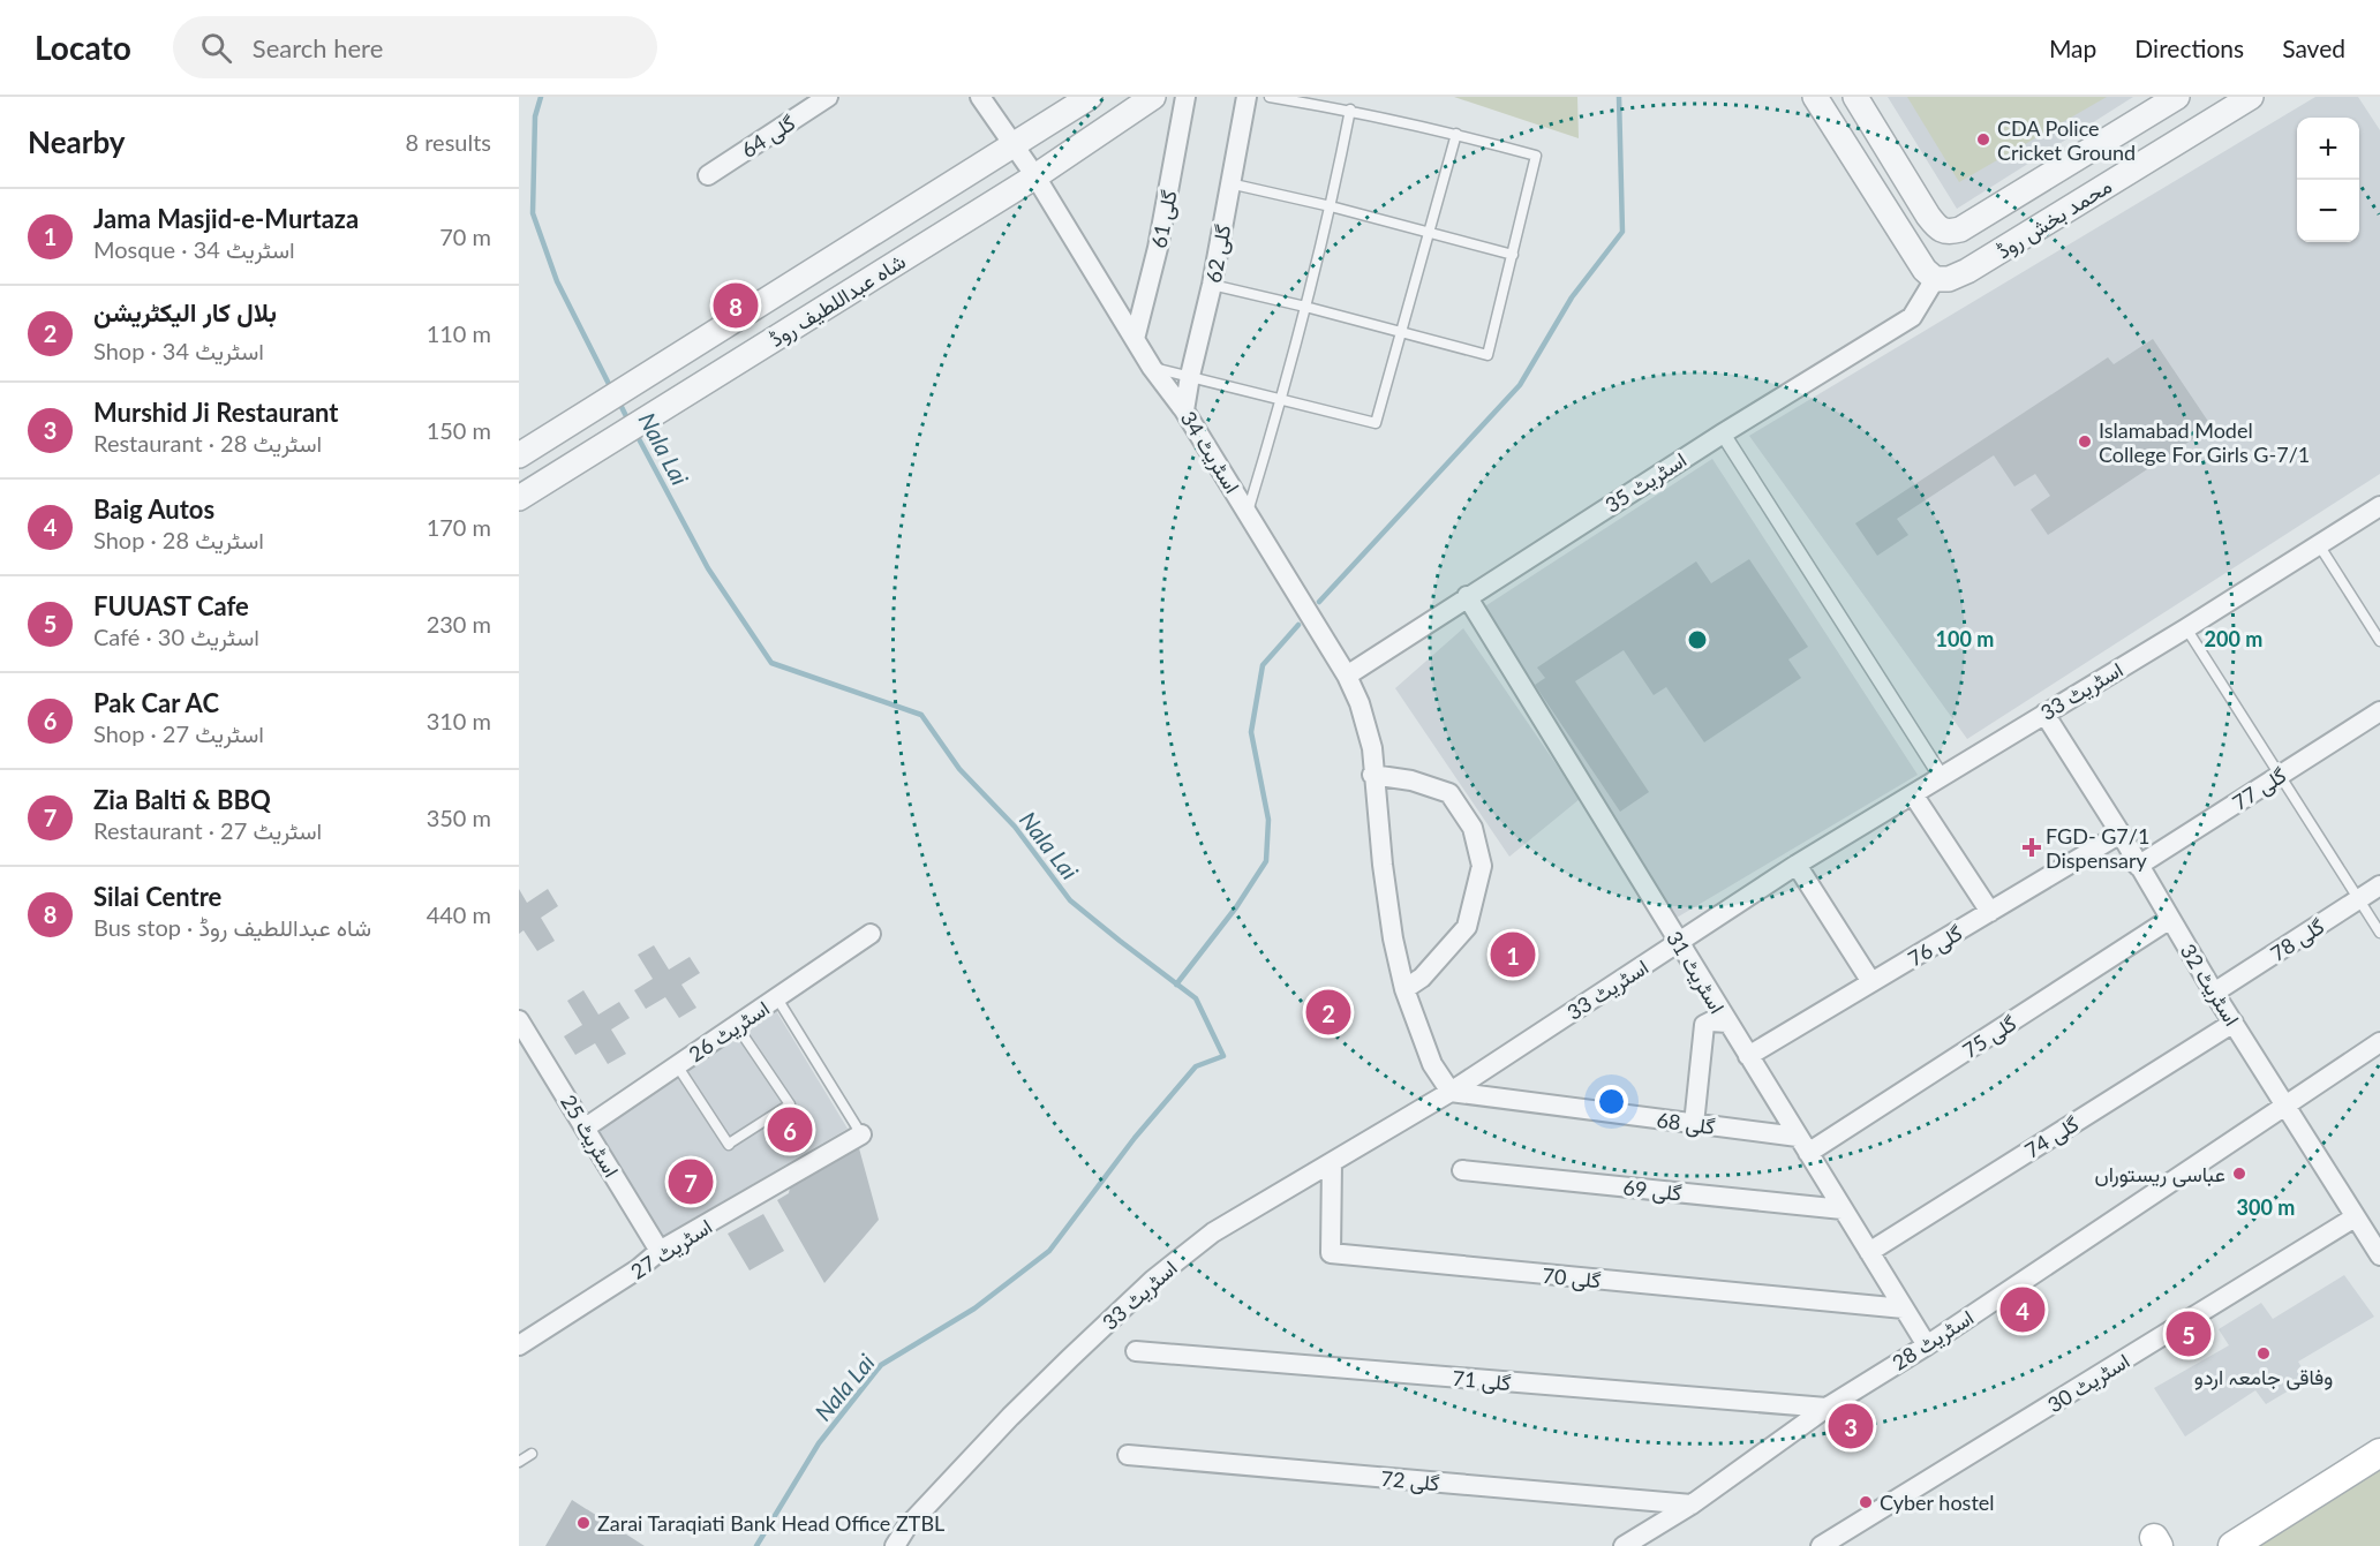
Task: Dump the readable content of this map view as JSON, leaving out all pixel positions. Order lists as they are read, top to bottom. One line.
{"streets":{"street":["گلی 64","محمد بخش روڈ","گلی 61","گلی 62","شاہ عبداللطیف روڈ","اسٹریٹ 34","اسٹریٹ 35","اسٹریٹ 33","گلی 77","گلی 78","گلی 76","اسٹریٹ 31","اسٹریٹ 32","اسٹریٹ 26","گلی 75","گلی 68","اسٹریٹ 25","گلی 74","گلی 69","اسٹریٹ 27","گلی 70","اسٹریٹ 28","گلی 71","اسٹریٹ 30","گلی 72"]},"crossings":[["محمد بخش روڈ","اسٹریٹ 35"],["گلی 61","اسٹریٹ 34"],["گلی 62","اسٹریٹ 34"],["شاہ عبداللطیف روڈ","اسٹریٹ 34"],["اسٹریٹ 34","اسٹریٹ 35"],["اسٹریٹ 34","اسٹریٹ 33"],["اسٹریٹ 34","گلی 68"],["اسٹریٹ 35","اسٹریٹ 31"],["اسٹریٹ 33","اسٹریٹ 31"],["اسٹریٹ 33","اسٹریٹ 32"],["اسٹریٹ 33","گلی 68"],["اسٹریٹ 33","گلی 70"],["گلی 77","اسٹریٹ 32"],["گلی 78","اسٹریٹ 32"],["گلی 76","اسٹریٹ 31"],["گلی 76","اسٹریٹ 32"],["اسٹریٹ 31","گلی 75"],["اسٹریٹ 31","گلی 68"],["اسٹریٹ 31","گلی 74"],["اسٹریٹ 31","گلی 69"],["اسٹریٹ 31","گلی 70"],["اسٹریٹ 31","اسٹریٹ 28"],["اسٹریٹ 32","گلی 75"],["اسٹریٹ 32","گلی 74"],["اسٹریٹ 32","اسٹریٹ 28"],["اسٹریٹ 32","اسٹریٹ 30"],["اسٹریٹ 26","اسٹریٹ 25"],["گلی 75","گلی 68"],["اسٹریٹ 25","اسٹریٹ 27"],["اسٹریٹ 28","گلی 71"],["اسٹریٹ 28","گلی 72"]],"water":["Nala Lai"],"places":{"other":["CDA Police Cricket Ground","Islamabad Model College For Girls G-7/1","عباسی ریستوراں","وفاقی جامعہ اردو","Cyber hostel","Zarai Taraqiati Bank Head Office ZTBL"],"health":["FGD- G7/1 Dispensary"]},"page":{"header":"Locato","search":"Search here","nav":["Map","Directions","Saved"],"heading":["Nearby","8 results"],"map_buttons":["+","−"],"list":[{"mark":"1","name":"Jama Masjid-e-Murtaza","note":"Mosque · اسٹریٹ 34","value":"70 m"},{"mark":"2","name":"بلال کار الیکٹریشن","note":"Shop · اسٹریٹ 34","value":"110 m"},{"mark":"3","name":"Murshid Ji Restaurant","note":"Restaurant · اسٹریٹ 28","value":"150 m"},{"mark":"4","name":"Baig Autos","note":"Shop · اسٹریٹ 28","value":"170 m"},{"mark":"5","name":"FUUAST Cafe","note":"Café · اسٹریٹ 30","value":"230 m"},{"mark":"6","name":"Pak Car AC","note":"Shop · اسٹریٹ 27","value":"310 m"},{"mark":"7","name":"Zia Balti & BBQ","note":"Restaurant · اسٹریٹ 27","value":"350 m"},{"mark":"8","name":"Silai Centre","note":"Bus stop · شاہ عبداللطیف روڈ","value":"440 m"}],"pins":["8","1","2","6","7","4","5","3"]},"rings":["100 m","200 m","300 m"]}
